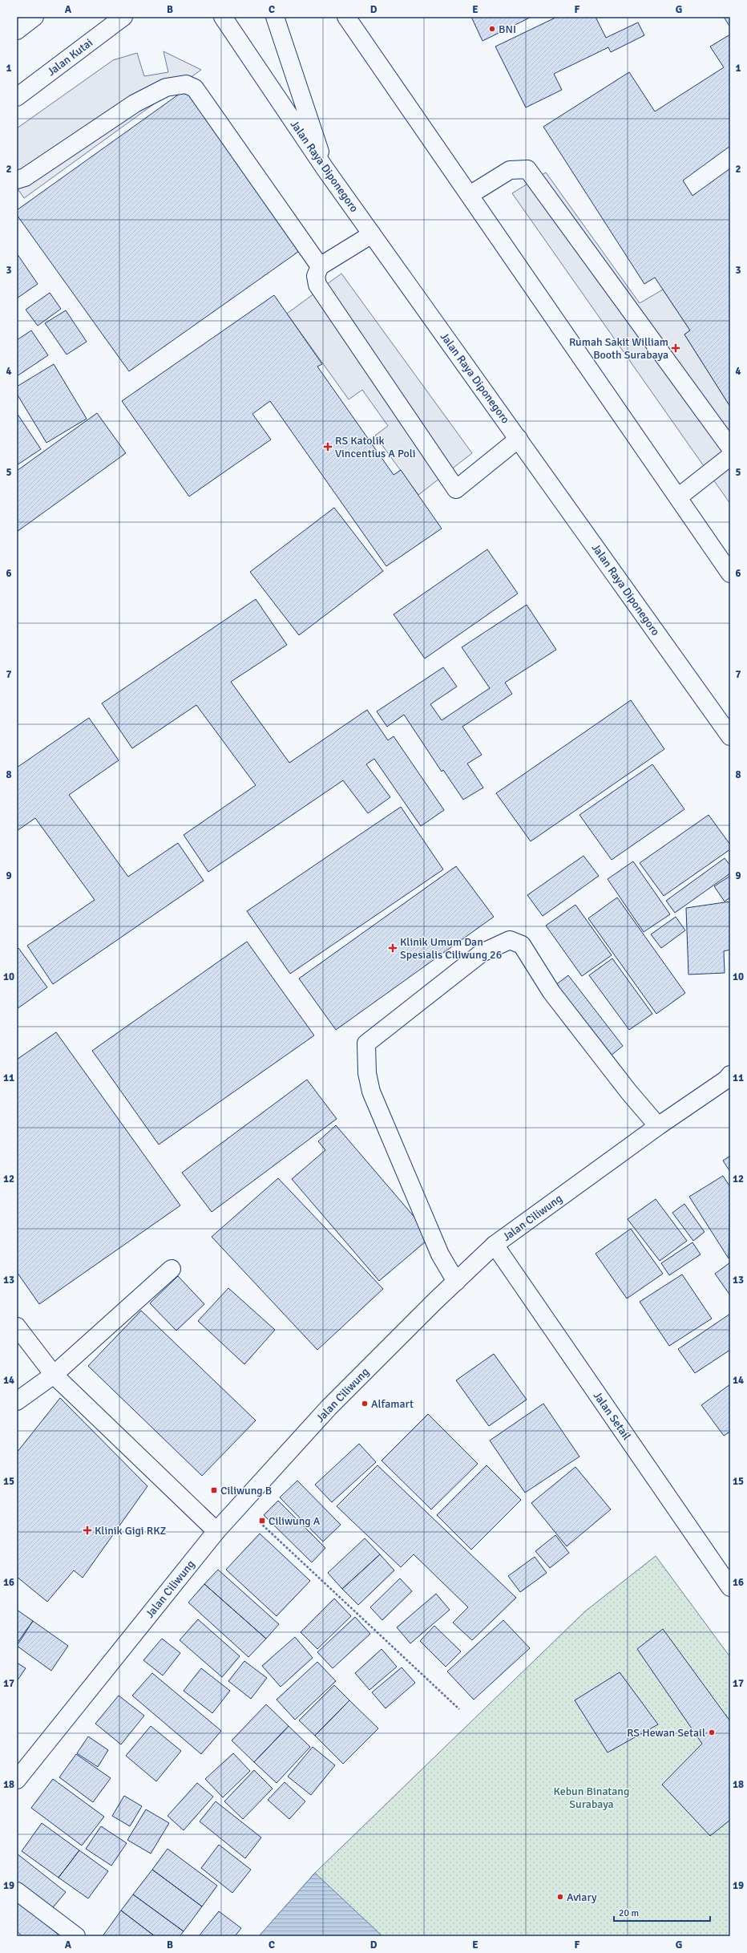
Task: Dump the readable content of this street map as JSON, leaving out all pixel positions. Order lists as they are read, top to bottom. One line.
{"streets":{"main road":["Jalan Kutai","Jalan Raya Diponegoro","Jalan Ciliwung","Jalan Setail"]},"crossings":[["Jalan Ciliwung","Jalan Setail"]],"parks":["Kebun Binatang Surabaya"],"places":{"other":["BNI","Alfamart","RS Hewan Setail","Aviary"],"health":["Rumah Sakit William Booth Surabaya","RS Katolik Vincentius A Poli","Klinik Umum Dan Spesialis Ciliwung 26","Klinik Gigi RKZ"],"transit":["Ciliwung B","Ciliwung A"]},"scale_bar":"20 m","grid":{"columns":["A","B","C","D","E","F","G"],"rows":["1","2","3","4","5","6","7","8","9","10","11","12","13","14","15","16","17","18","19"]}}
